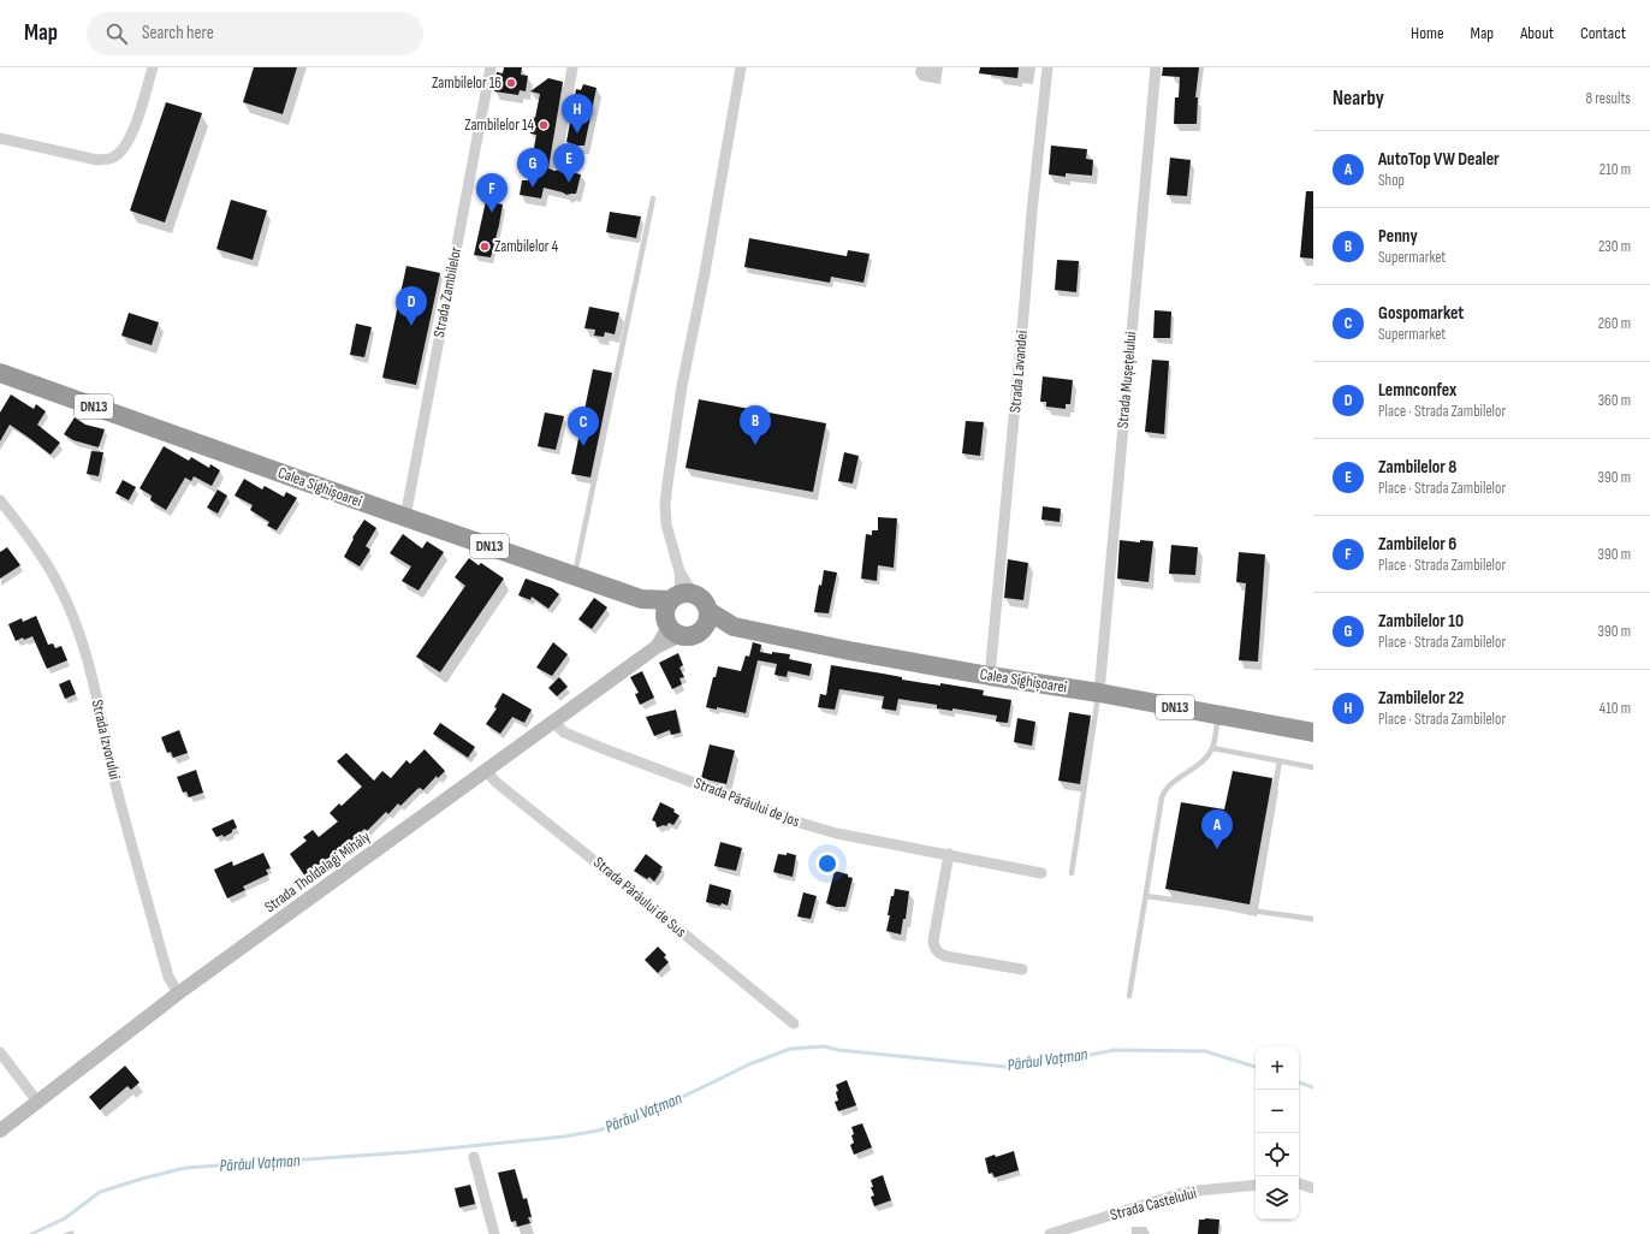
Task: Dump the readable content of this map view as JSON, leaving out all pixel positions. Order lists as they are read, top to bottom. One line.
{"streets":{"highway":["DN13","Calea Sighișoarei"],"street":["Strada Zambilelor","Strada Lavandei","Strada Mușețelului","Strada Izvorului","Strada Pârâului de Jos","Strada Tholdalagi Mihály","Strada Pârâului de Sus","Strada Castelului"]},"crossings":[["Strada Zambilelor","Calea Sighișoarei"],["Strada Lavandei","Calea Sighișoarei"],["Strada Mușețelului","Calea Sighișoarei"],["DN13","Calea Sighișoarei"],["DN13","Strada Tholdalagi Mihály"],["Calea Sighișoarei","Strada Tholdalagi Mihály"],["Strada Izvorului","Strada Tholdalagi Mihály"],["Strada Pârâului de Jos","Strada Tholdalagi Mihály"],["Strada Tholdalagi Mihály","Strada Pârâului de Sus"]],"water":["Pârâul Vațman"],"places":["Zambilelor 16","Zambilelor 14","Zambilelor 4"],"page":{"header":"Map","search":"Search here","nav":["Home","Map","About","Contact"],"heading":["Nearby","8 results"],"pins":["H","E","G","F","D","B","C","A"],"list":[{"mark":"A","name":"AutoTop VW Dealer","note":"Shop","value":"210 m"},{"mark":"B","name":"Penny","note":"Supermarket","value":"230 m"},{"mark":"C","name":"Gospomarket","note":"Supermarket","value":"260 m"},{"mark":"D","name":"Lemnconfex","note":"Place · Strada Zambilelor","value":"360 m"},{"mark":"E","name":"Zambilelor 8","note":"Place · Strada Zambilelor","value":"390 m"},{"mark":"F","name":"Zambilelor 6","note":"Place · Strada Zambilelor","value":"390 m"},{"mark":"G","name":"Zambilelor 10","note":"Place · Strada Zambilelor","value":"390 m"},{"mark":"H","name":"Zambilelor 22","note":"Place · Strada Zambilelor","value":"410 m"}],"map_buttons":["+","−"]}}
